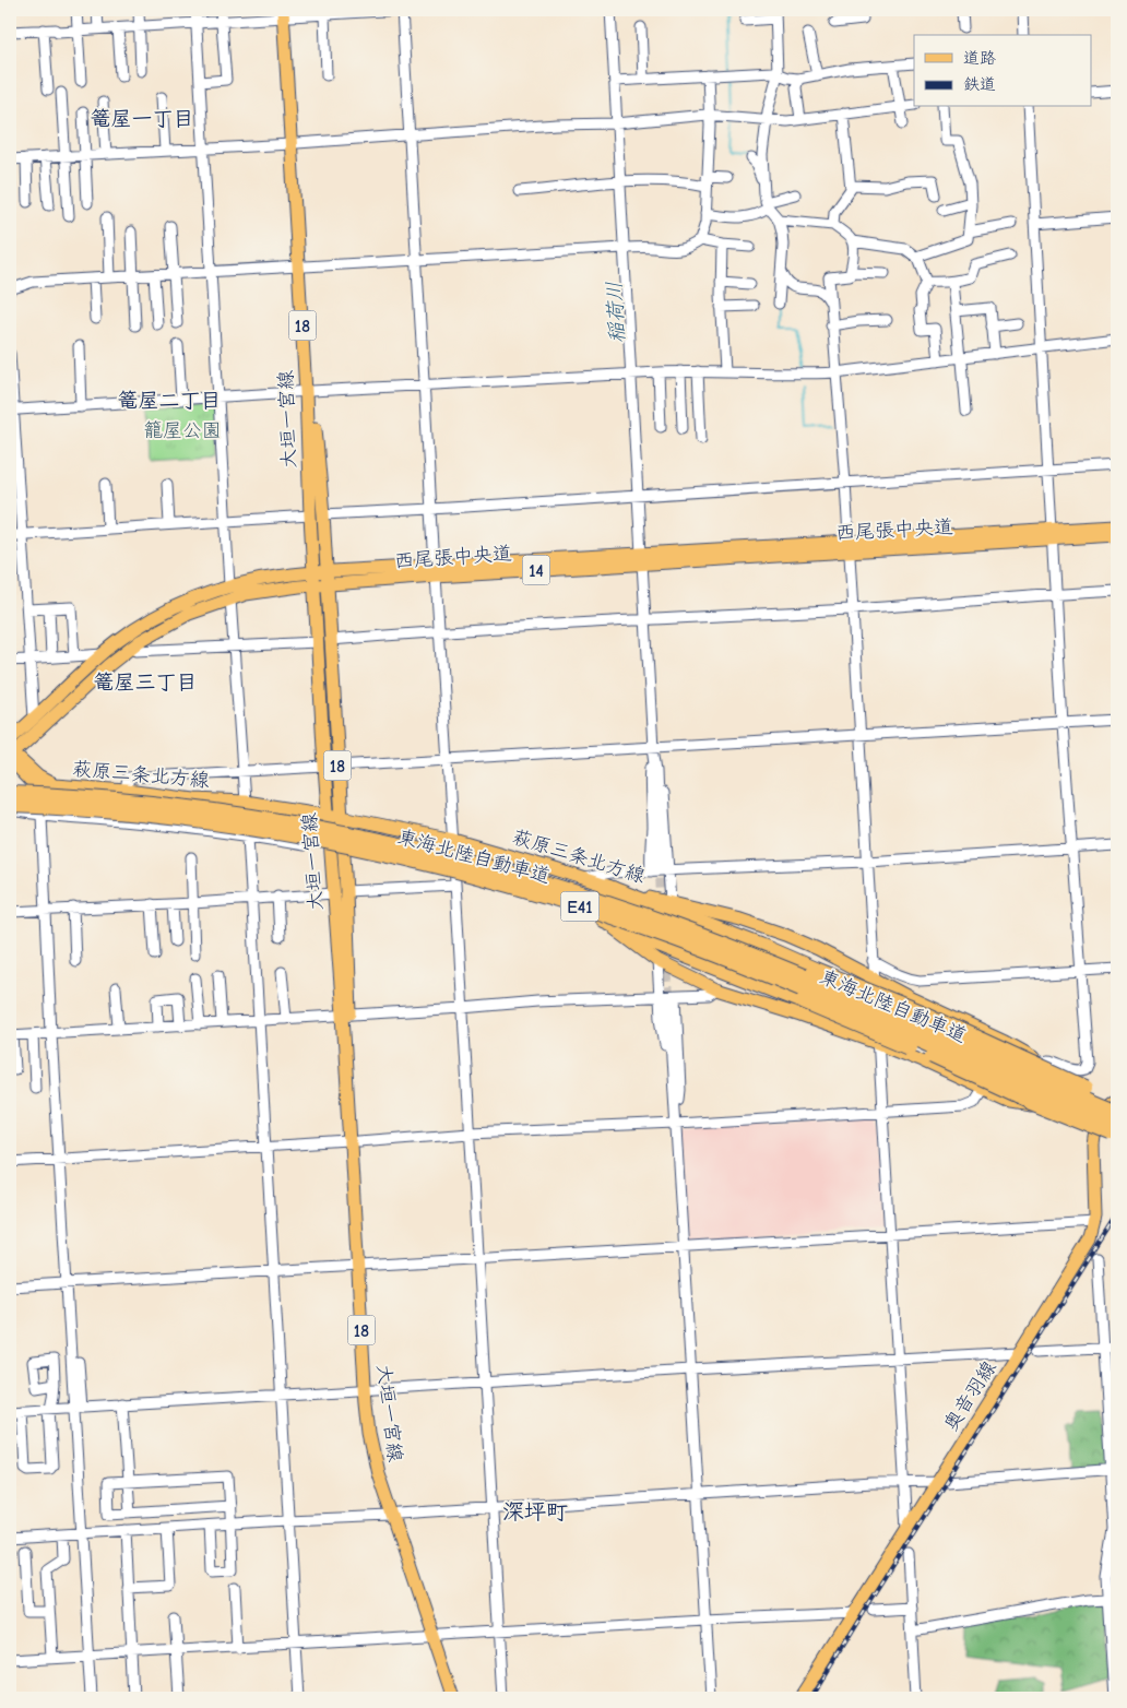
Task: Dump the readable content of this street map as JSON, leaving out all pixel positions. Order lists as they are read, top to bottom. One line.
{"streets":{"highway":["東海北陸自動車道","E41"],"main road":["18","大垣一宮線","西尾張中央道","14","萩原三条北方線","奥音羽線"]},"crossings":[["大垣一宮線","西尾張中央道"],["大垣一宮線","萩原三条北方線"],["西尾張中央道","萩原三条北方線"],["萩原三条北方線","東海北陸自動車道"],["萩原三条北方線","奥音羽線"],["東海北陸自動車道","奥音羽線"]],"districts":["篭屋一丁目","篭屋二丁目","篭屋三丁目","深坪町"],"water":["稲荷川"],"parks":["籠屋公園"],"legend":["道路","鉄道"]}
